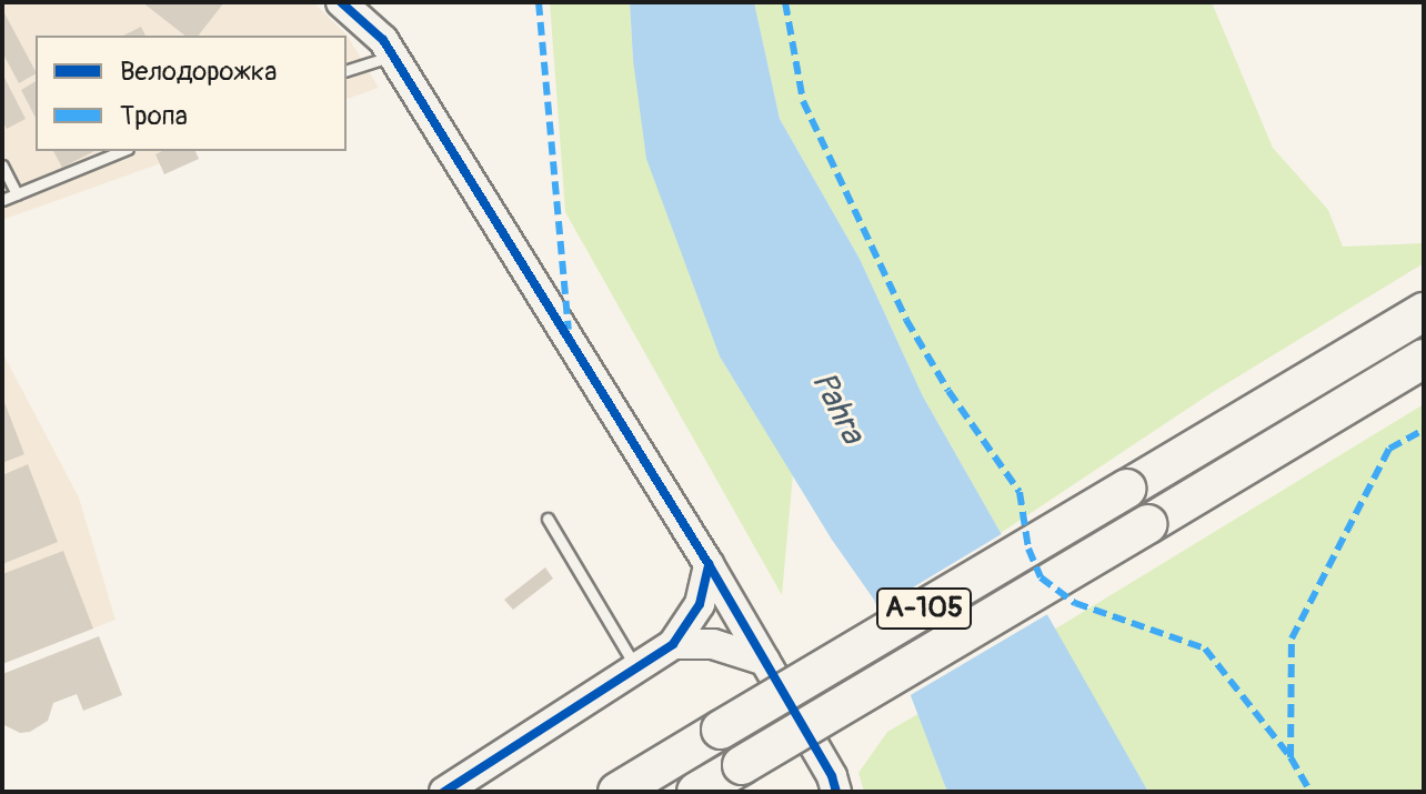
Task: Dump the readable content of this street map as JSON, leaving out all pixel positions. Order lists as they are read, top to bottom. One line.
{"streets":{"highway":["А-105"]},"water":["Pahra"],"legend":["Велодорожка","Тропа"]}
